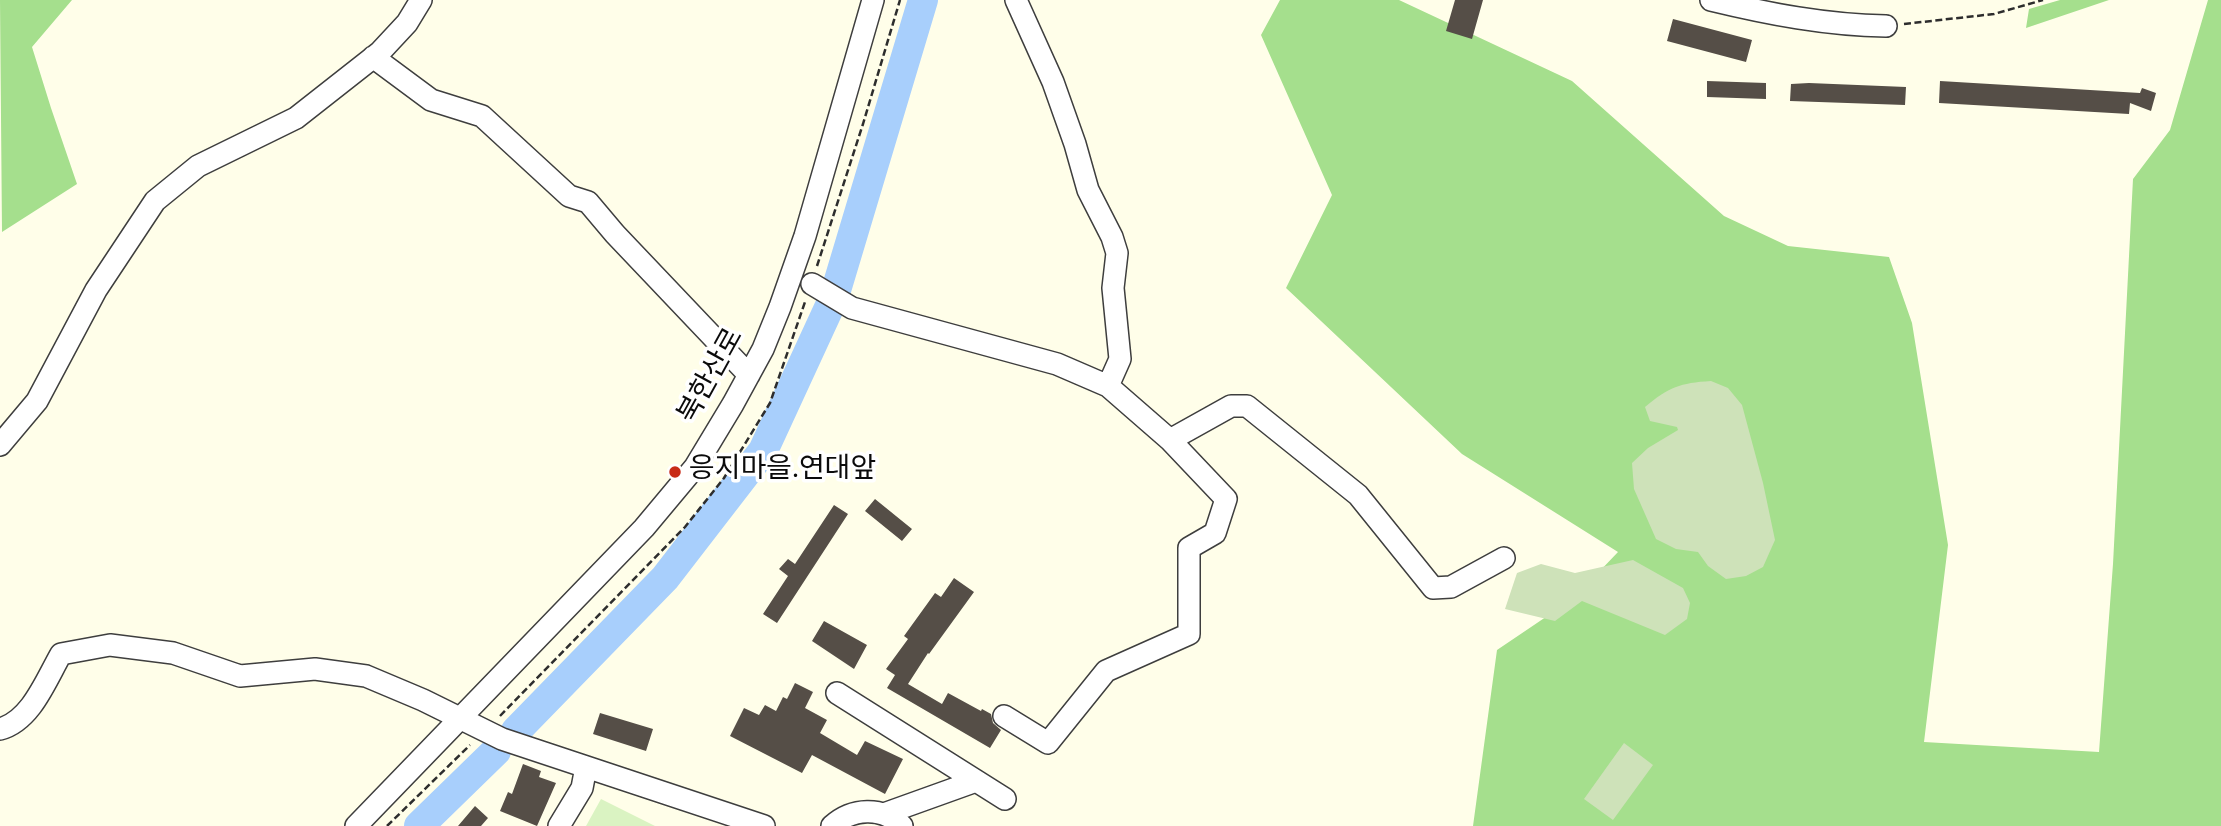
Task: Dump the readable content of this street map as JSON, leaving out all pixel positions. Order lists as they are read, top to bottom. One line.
{"streets":{"street":["북한산로"]},"places":["응지마을.연대앞"]}
